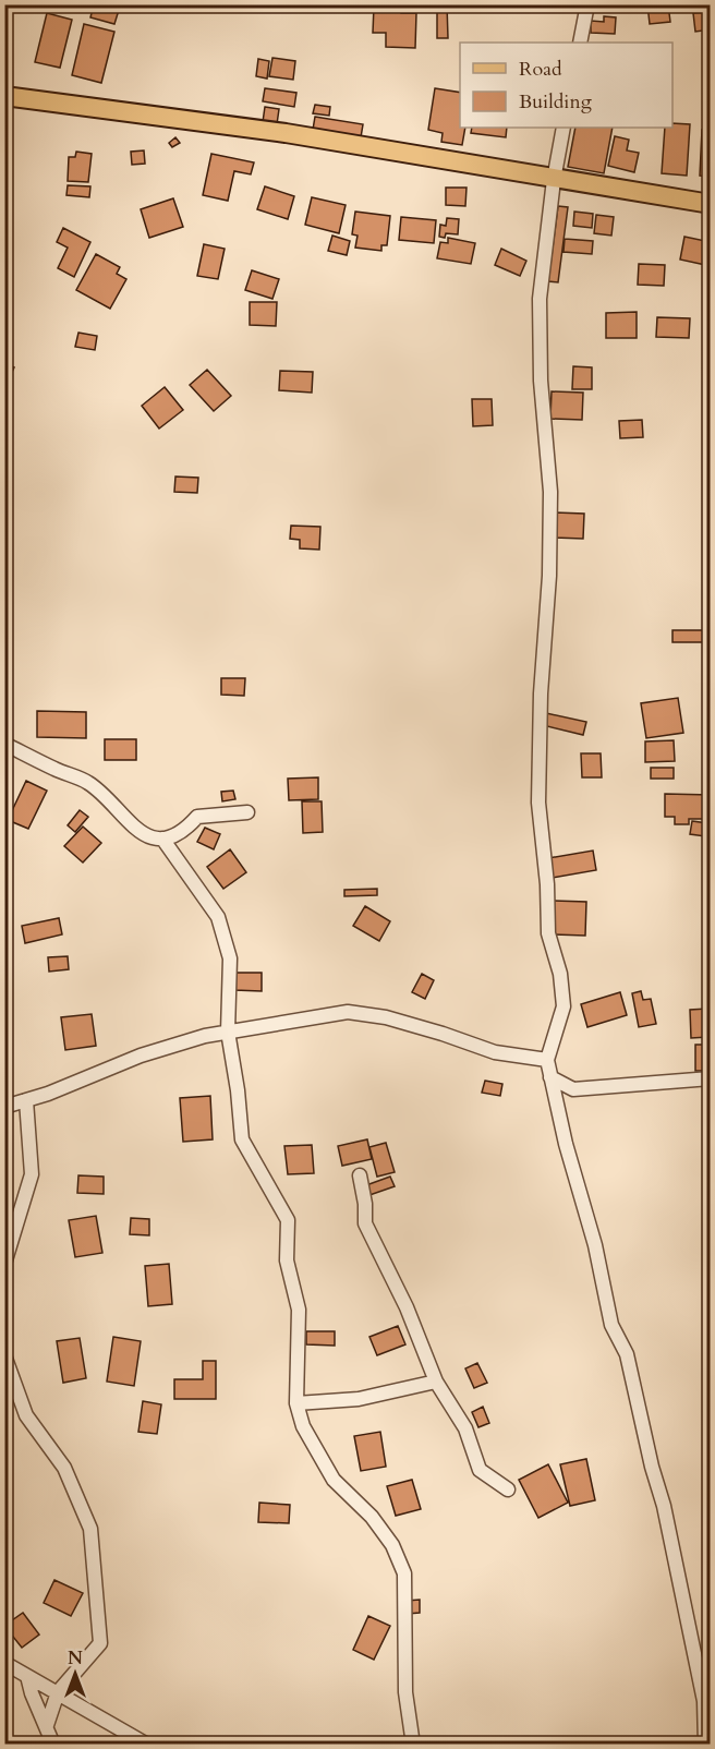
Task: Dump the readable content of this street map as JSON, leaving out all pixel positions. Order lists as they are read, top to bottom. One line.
{"legend":["Road","Building"],"north":"top"}
